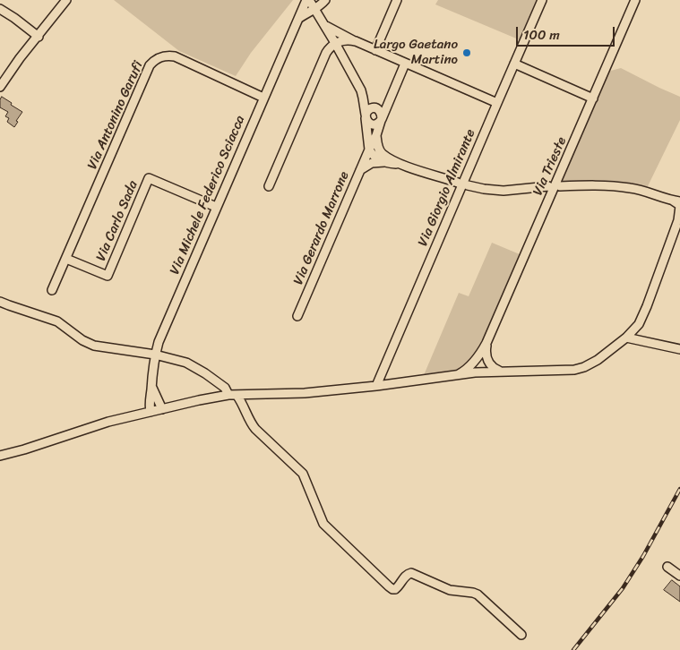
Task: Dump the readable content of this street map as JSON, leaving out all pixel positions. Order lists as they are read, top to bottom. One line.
{"streets":{"street":["Via Antonino Garufi","Via Trieste","Via Giorgio Almirante","Via Michele Federico Sciacca","Via Carlo Sada","Via Gerardo Marrone"]},"crossings":[["Via Antonino Garufi","Via Michele Federico Sciacca"],["Via Antonino Garufi","Via Carlo Sada"],["Via Michele Federico Sciacca","Via Carlo Sada"]],"places":["Largo Gaetano Martino"],"scale_bar":"100 m"}
